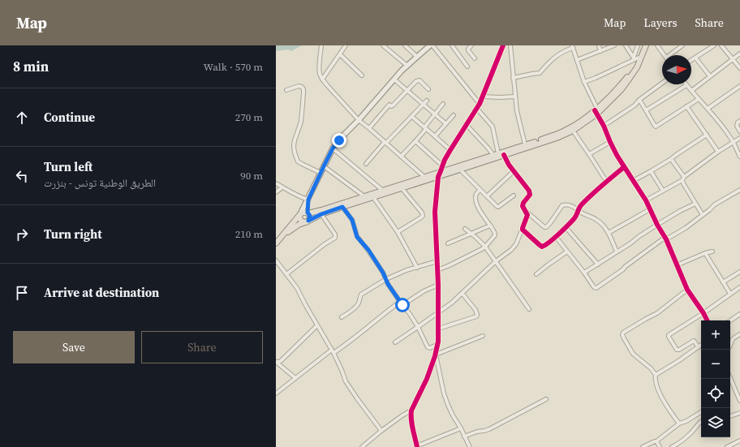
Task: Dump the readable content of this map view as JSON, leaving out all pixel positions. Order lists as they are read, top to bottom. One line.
{"north":"right","page":{"header":"Map","nav":["Map","Layers","Share"],"heading":["8 min","Walk · 570 m"],"list":[["Continue","270 m"],["Turn left","الطريق الوطنية تونس - بنزرت","90 m"],["Turn right","210 m"],"Arrive at destination"],"map_buttons":["+","−"],"buttons":["Save","Share"]}}
